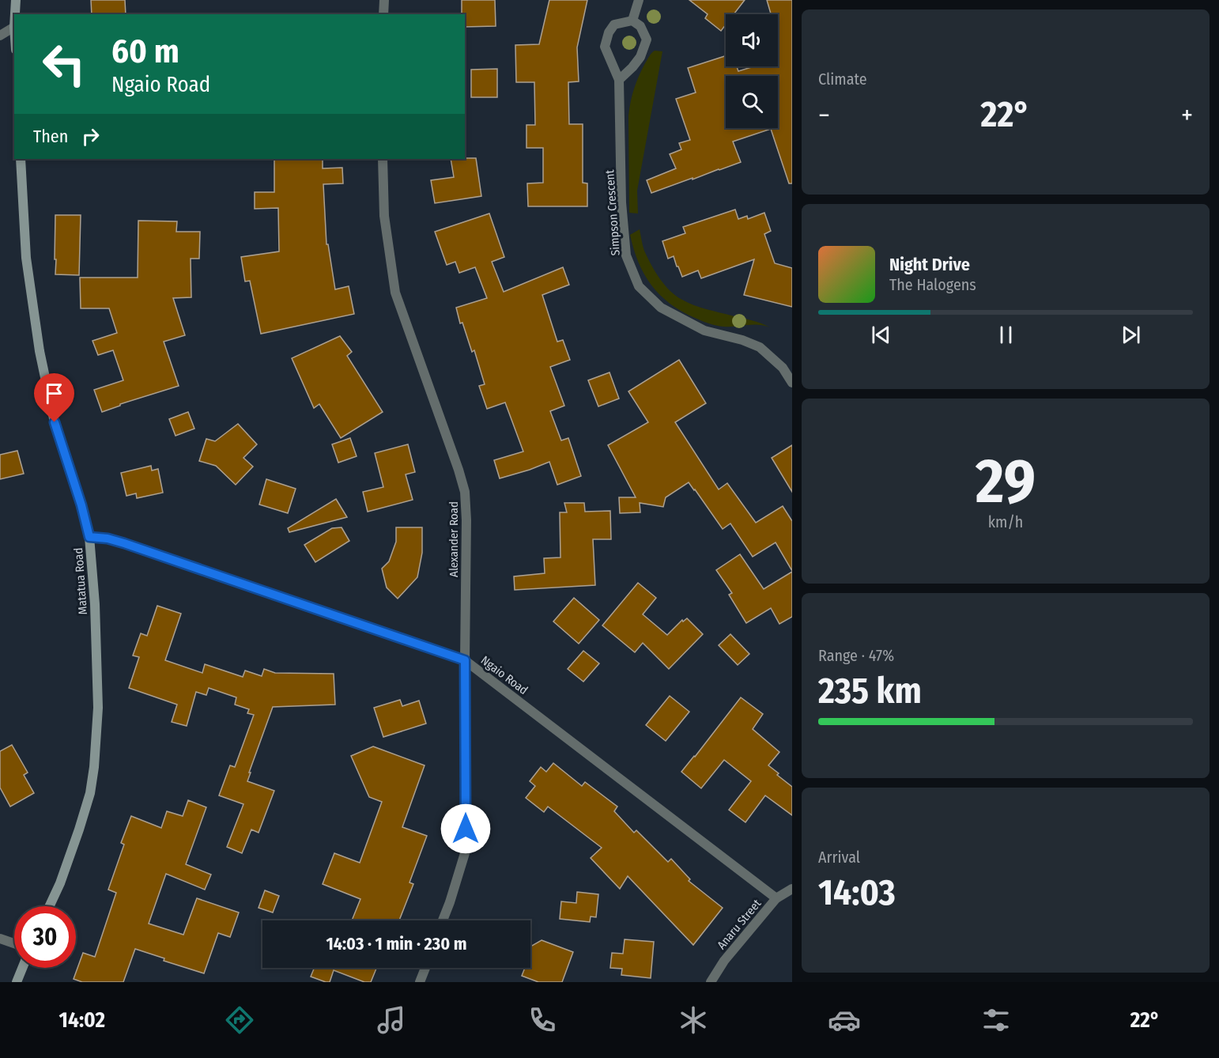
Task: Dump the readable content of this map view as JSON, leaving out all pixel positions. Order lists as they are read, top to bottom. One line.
{"streets":{"main road":["Matatua Road"],"street":["Simpson Crescent","Alexander Road","Ngaio Road","Anaru Street"]},"crossings":[["Alexander Road","Ngaio Road"],["Matatua Road","Ngaio Road"],["Ngaio Road","Anaru Street"]],"page":{"tile":["Climate",["29","km/h"],["Range · 47%","235 km"],["Arrival","14:03"]],"turn":["60 m","Ngaio Road"],"heat":["−","22°","+"],"then":"Then","song":["Night Drive","The Halogens"],"limit":"30","trip":"14:03 · 1 min · 230 m","tabs":["14:02","22°"]}}
